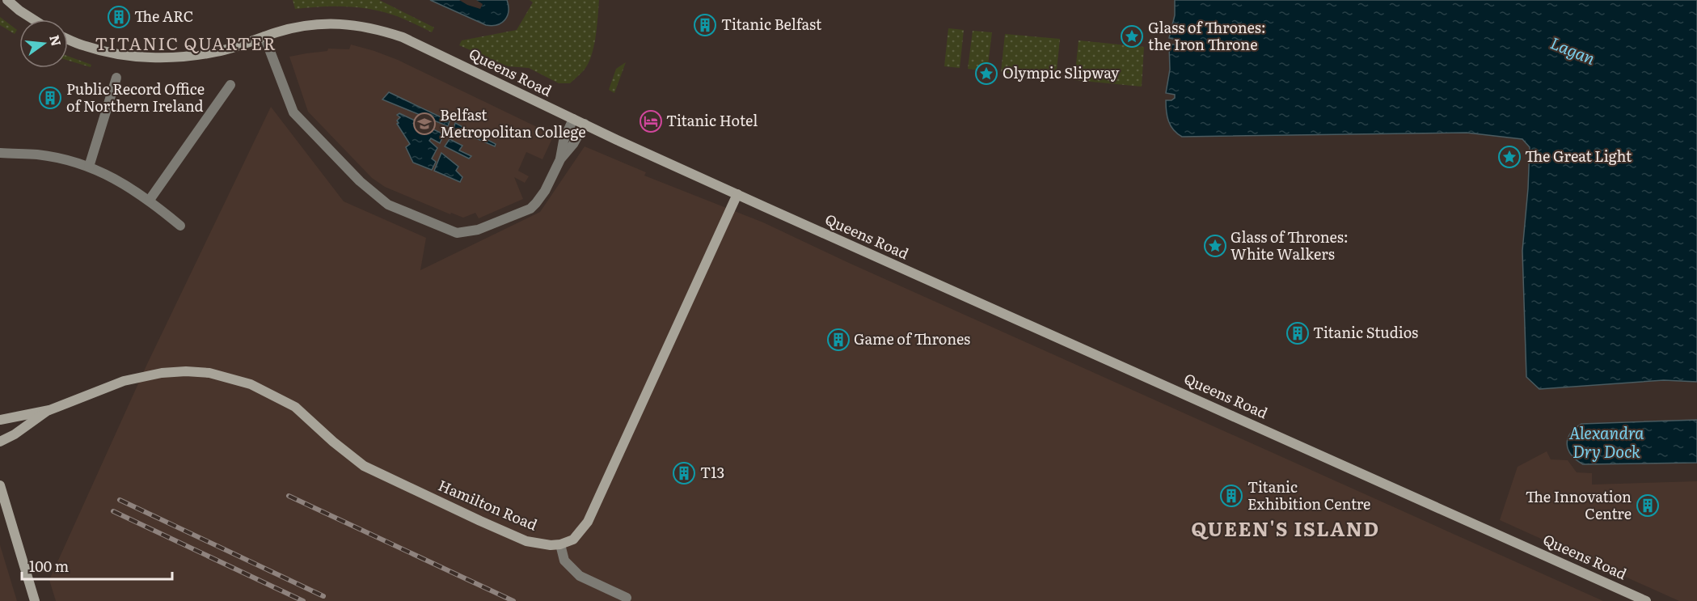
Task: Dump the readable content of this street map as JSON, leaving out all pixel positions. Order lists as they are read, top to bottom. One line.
{"streets":{"street":["Queens Road","Hamilton Road"]},"districts":["TITANIC QUARTER","QUEEN'S ISLAND"],"water":["Lagan","Alexandra Dry Dock"],"places":{"building":["The ARC","Titanic Belfast","Public Record Office of Northern Ireland","Titanic Studios","Game of Thrones","T13","Titanic Exhibition Centre","The Innovation Centre"],"place":["Glass of Thrones: the Iron Throne","Olympic Slipway","The Great Light","Glass of Thrones: White Walkers"],"hotel":["Titanic Hotel"],"school or university":["Belfast Metropolitan College"]},"scale_bar":"100 m","north":"right"}
